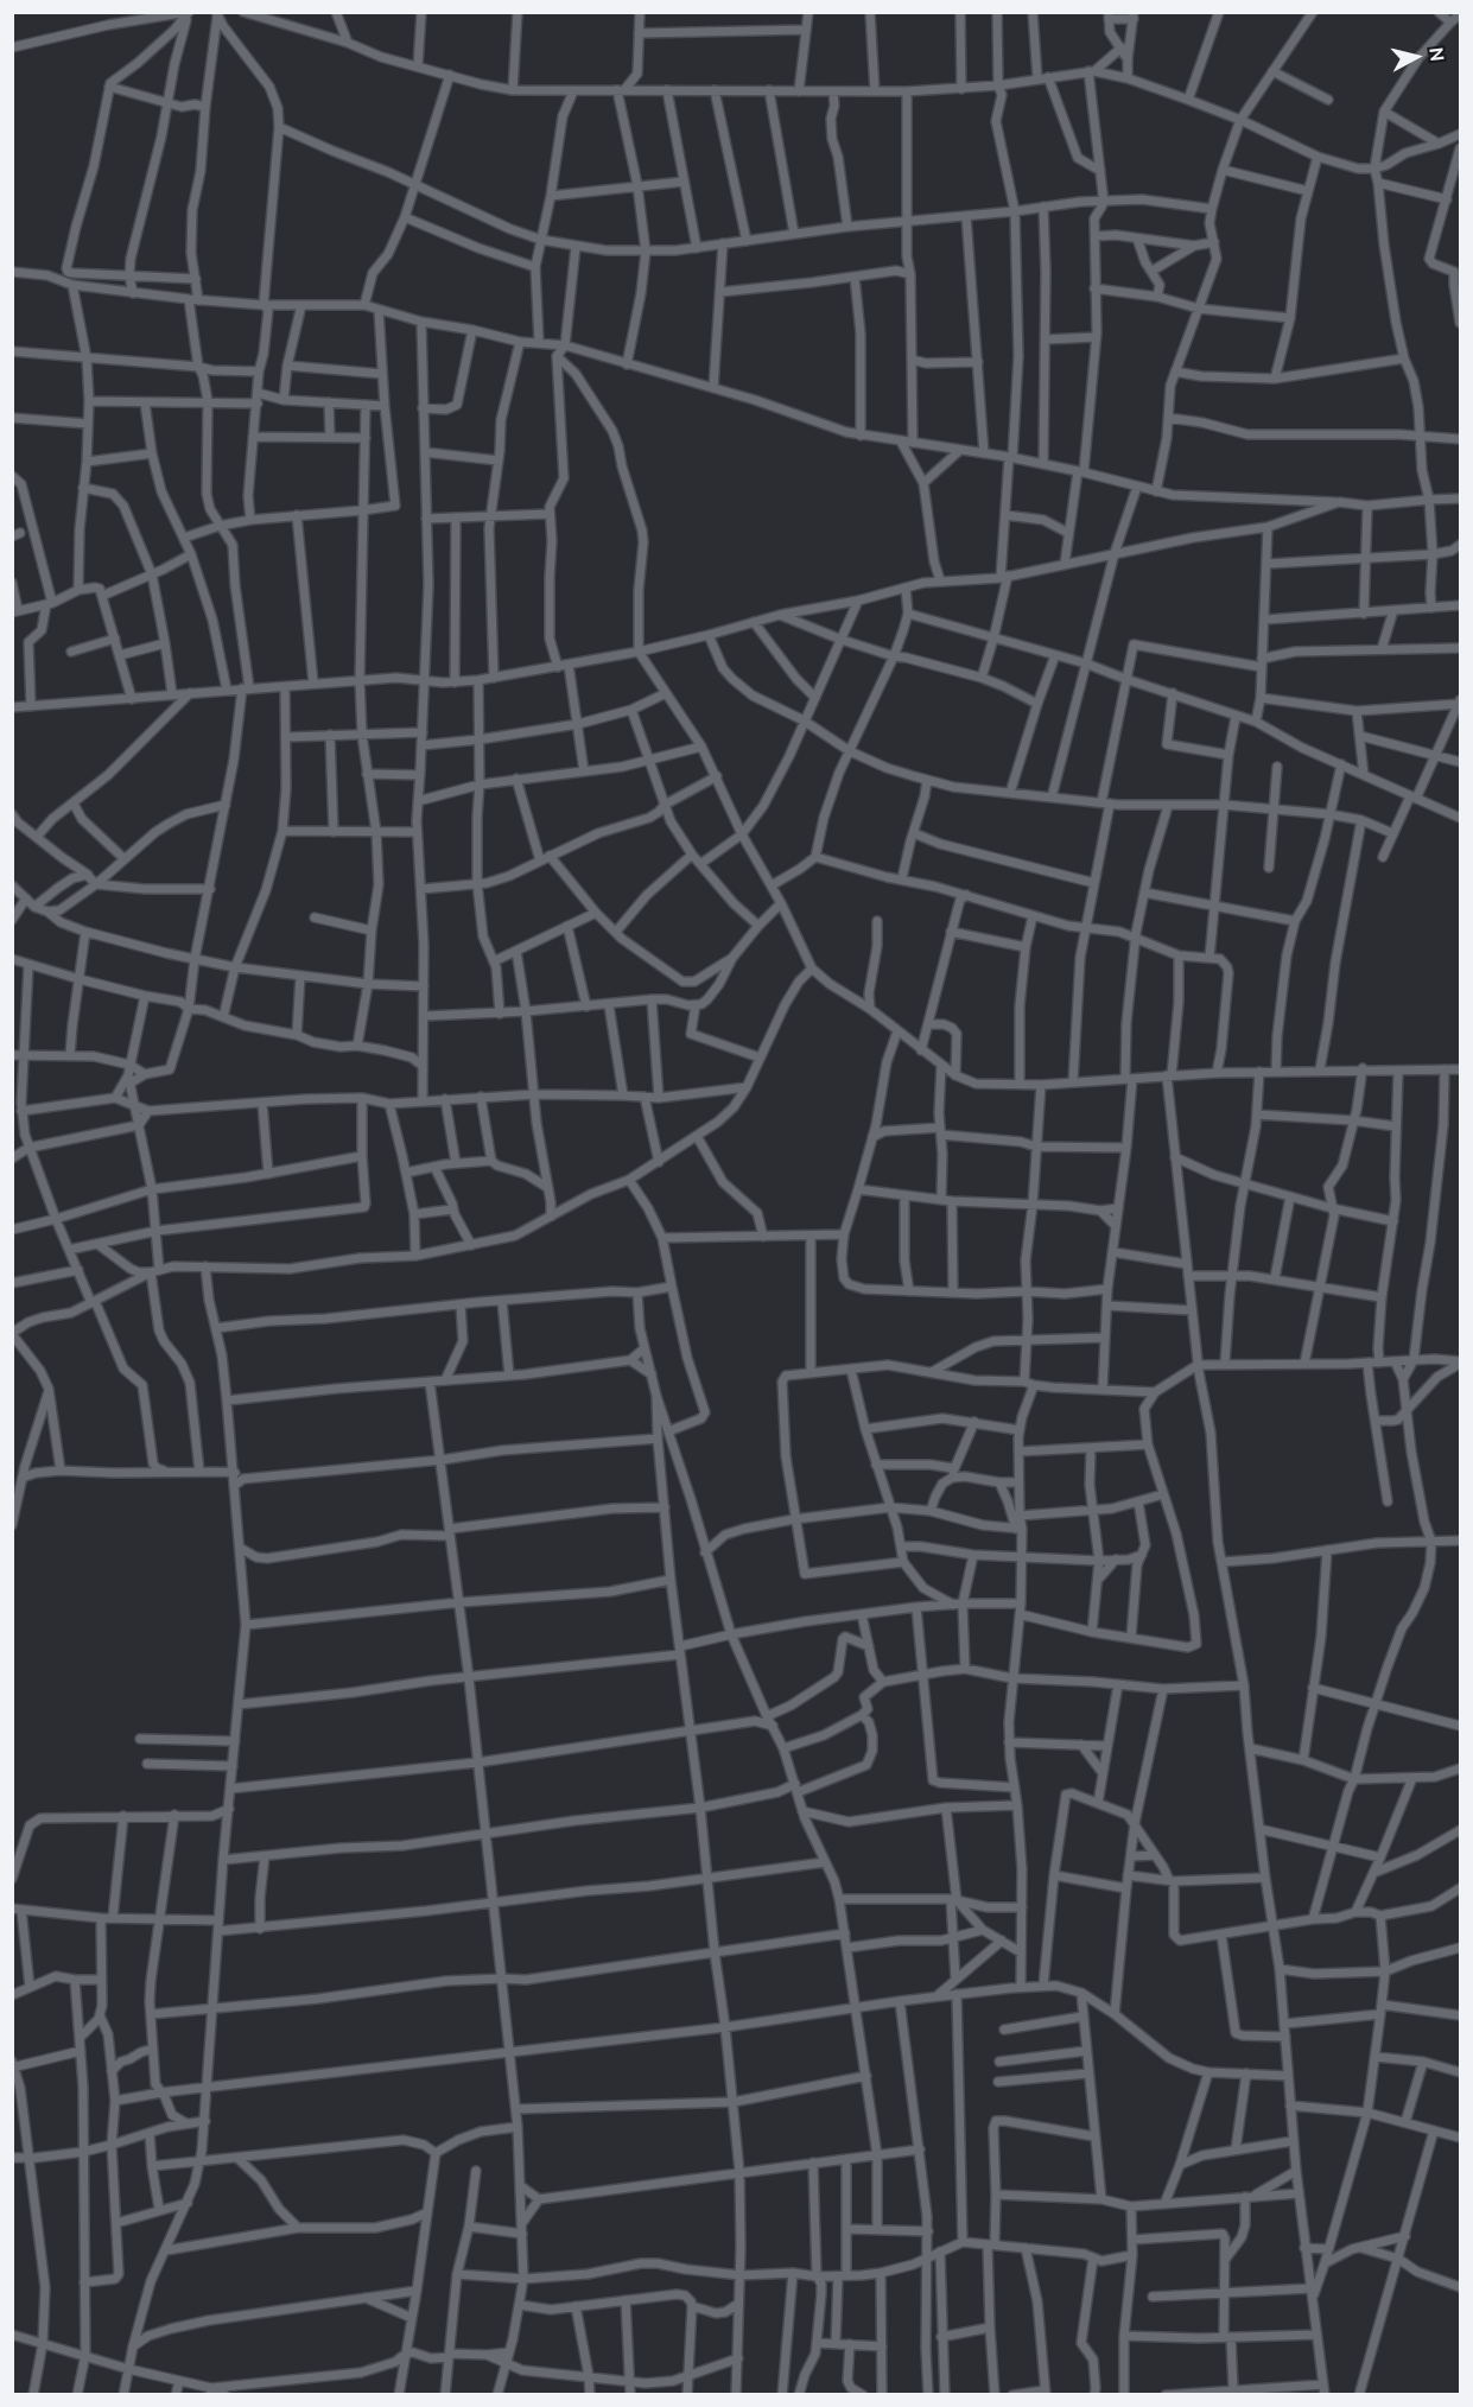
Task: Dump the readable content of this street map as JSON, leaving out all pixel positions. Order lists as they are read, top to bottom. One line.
{"north":"right"}
